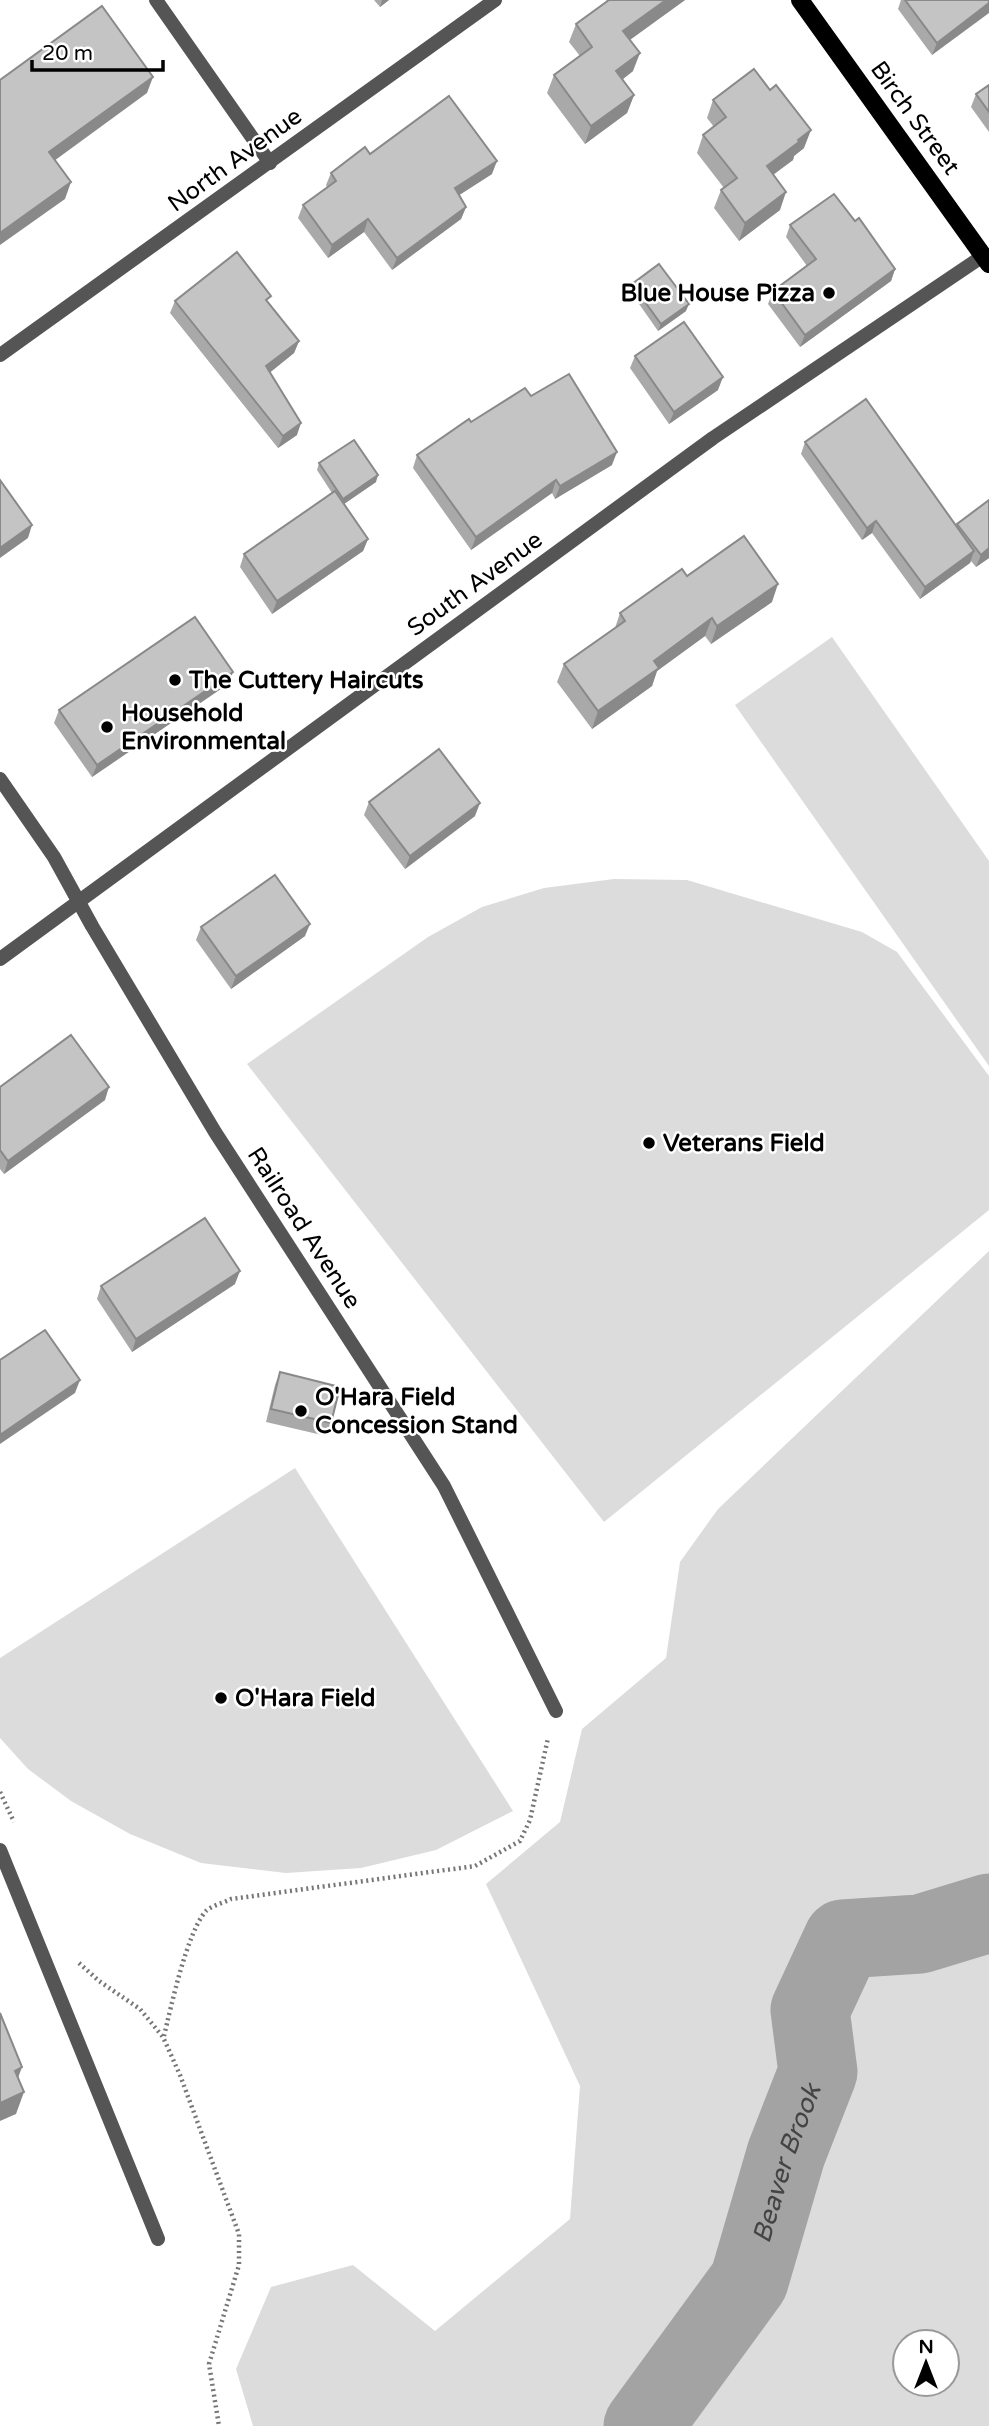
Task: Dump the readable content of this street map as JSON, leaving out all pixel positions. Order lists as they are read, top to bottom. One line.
{"streets":{"main road":["Birch Street"],"street":["North Avenue","South Avenue","Railroad Avenue"]},"crossings":[["Birch Street","South Avenue"],["South Avenue","Railroad Avenue"]],"water":["Beaver Brook"],"places":["Blue House Pizza","The Cuttery Haircuts","Household Environmental","Veterans Field","O'Hara Field Concession Stand","O'Hara Field"],"scale_bar":"20 m","north":"top"}
